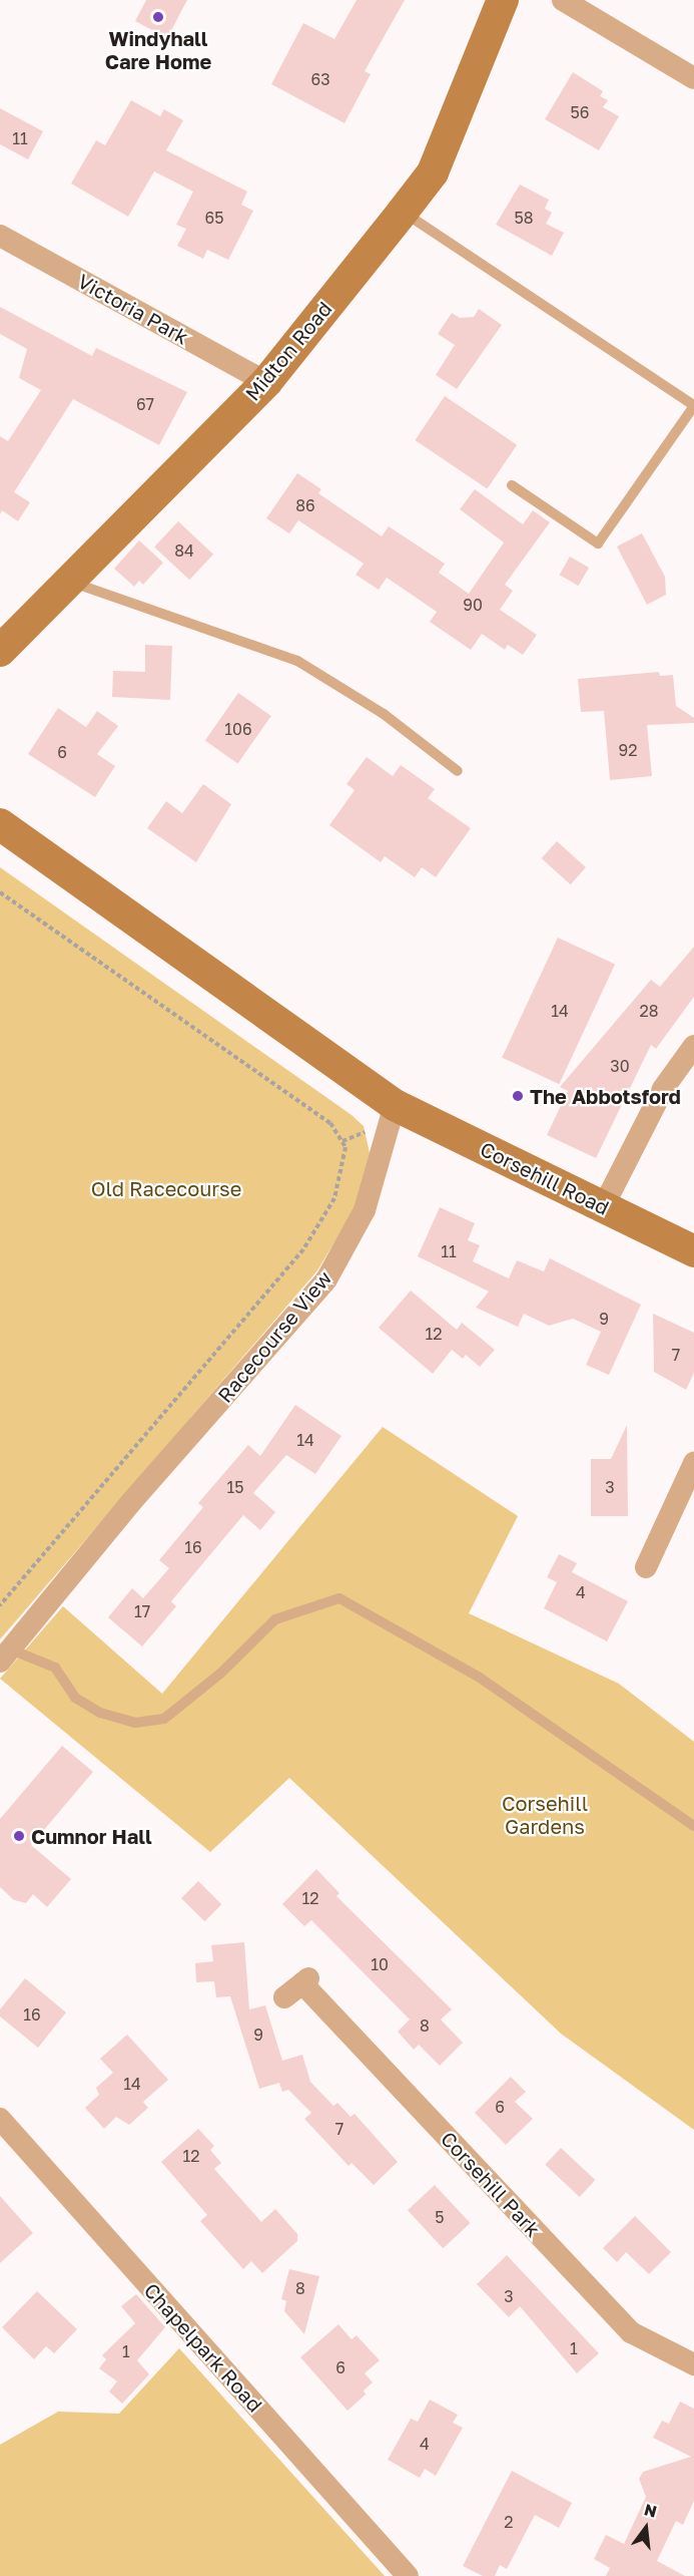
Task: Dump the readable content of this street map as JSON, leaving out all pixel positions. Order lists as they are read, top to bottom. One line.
{"streets":{"street":["Victoria Park","Midton Road","Corsehill Road","Racecourse View","Corsehill Park","Chapelpark Road"]},"crossings":[["Victoria Park","Midton Road"],["Corsehill Road","Racecourse View"]],"parks":["Old Racecourse","Corsehill Gardens"],"places":["Windyhall Care Home","The Abbotsford","Cumnor Hall"],"house_numbers":["63","56","11","65","58","67","86","84","90","106","92","6","14","28","30","11","9","12","7","14","15","3","16","4","17","12","10","16","8","9","14","6","7","12","5","8","3","1","1","6","4","2"],"north":"top"}
